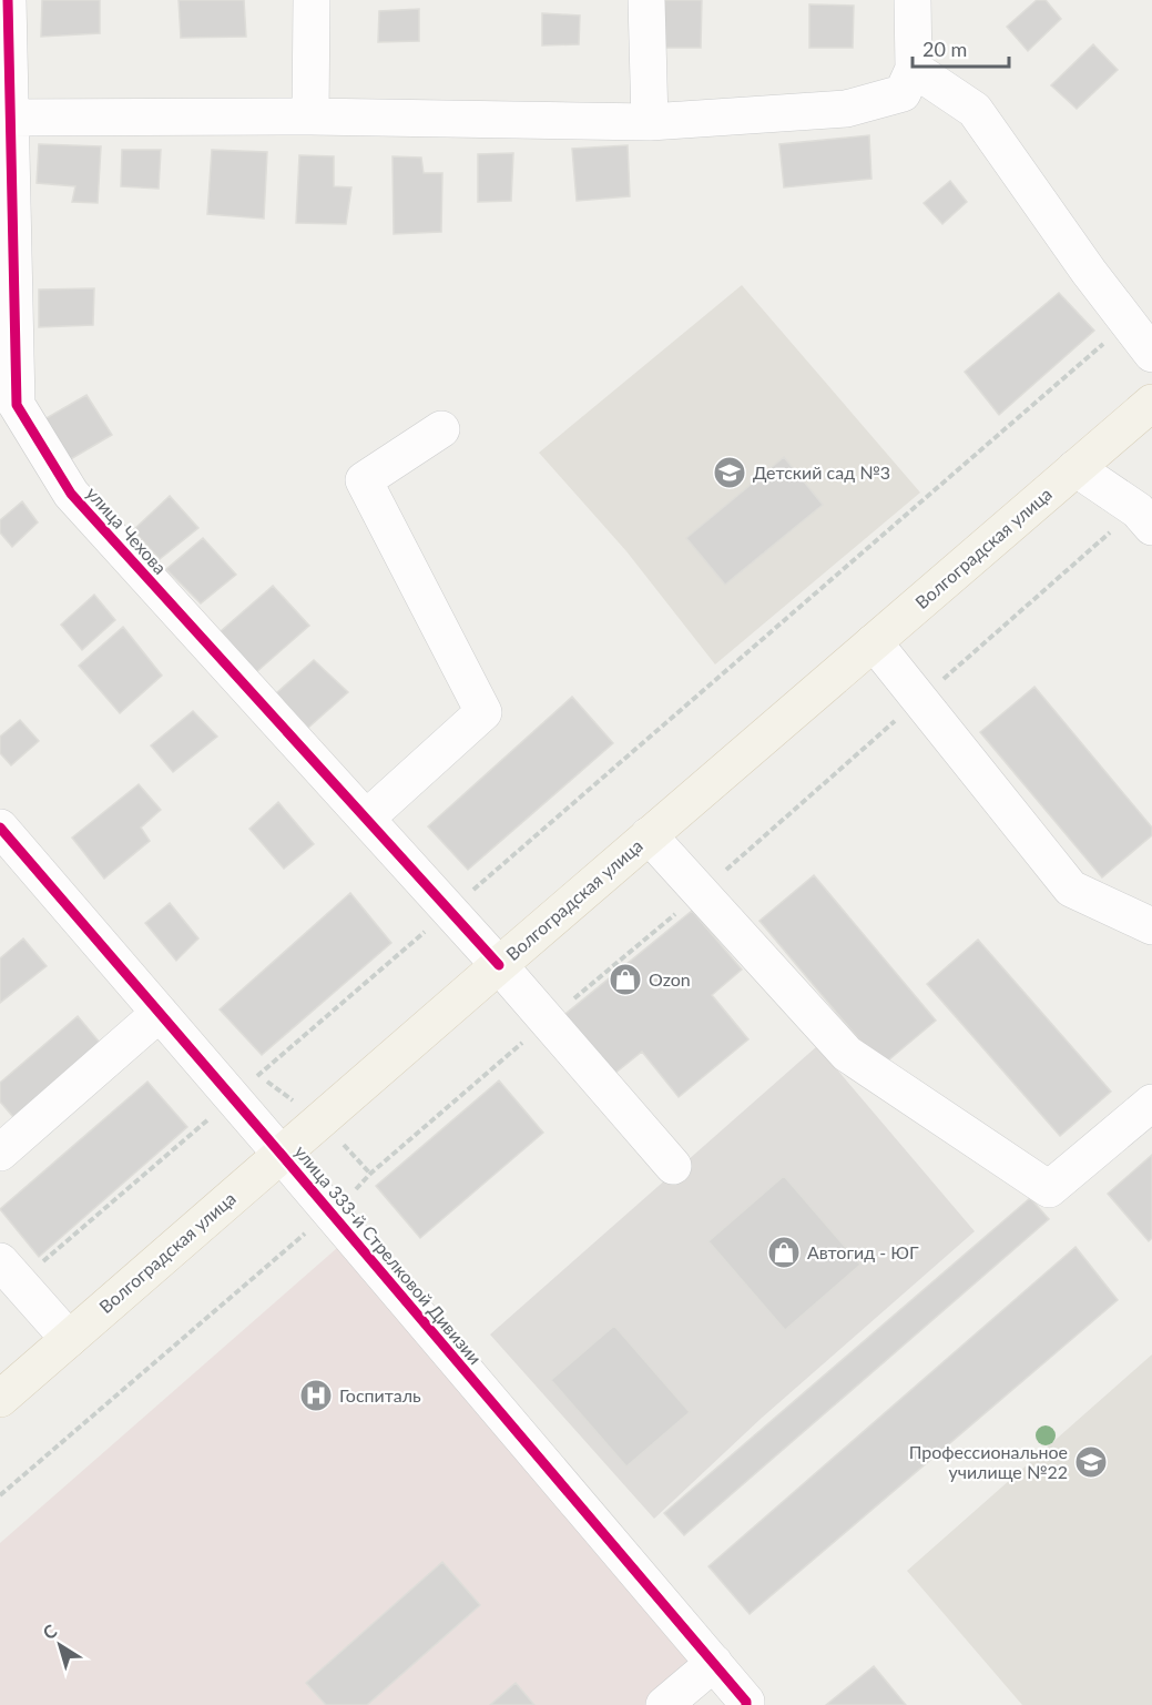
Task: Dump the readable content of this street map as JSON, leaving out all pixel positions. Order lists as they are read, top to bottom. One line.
{"streets":{"main road":["Волгоградская улица"],"street":["улица Чехова","улица 333-й Стрелковой Дивизии"]},"crossings":[["улица Чехова","Волгоградская улица"],["Волгоградская улица","улица 333-й Стрелковой Дивизии"]],"places":{"school or university":["Детский сад №3","Профессиональное училище №22"],"shop":["Ozon","Автогид - ЮГ"],"hospital":["Госпиталь"]},"scale_bar":"20 m","north":"top left"}
